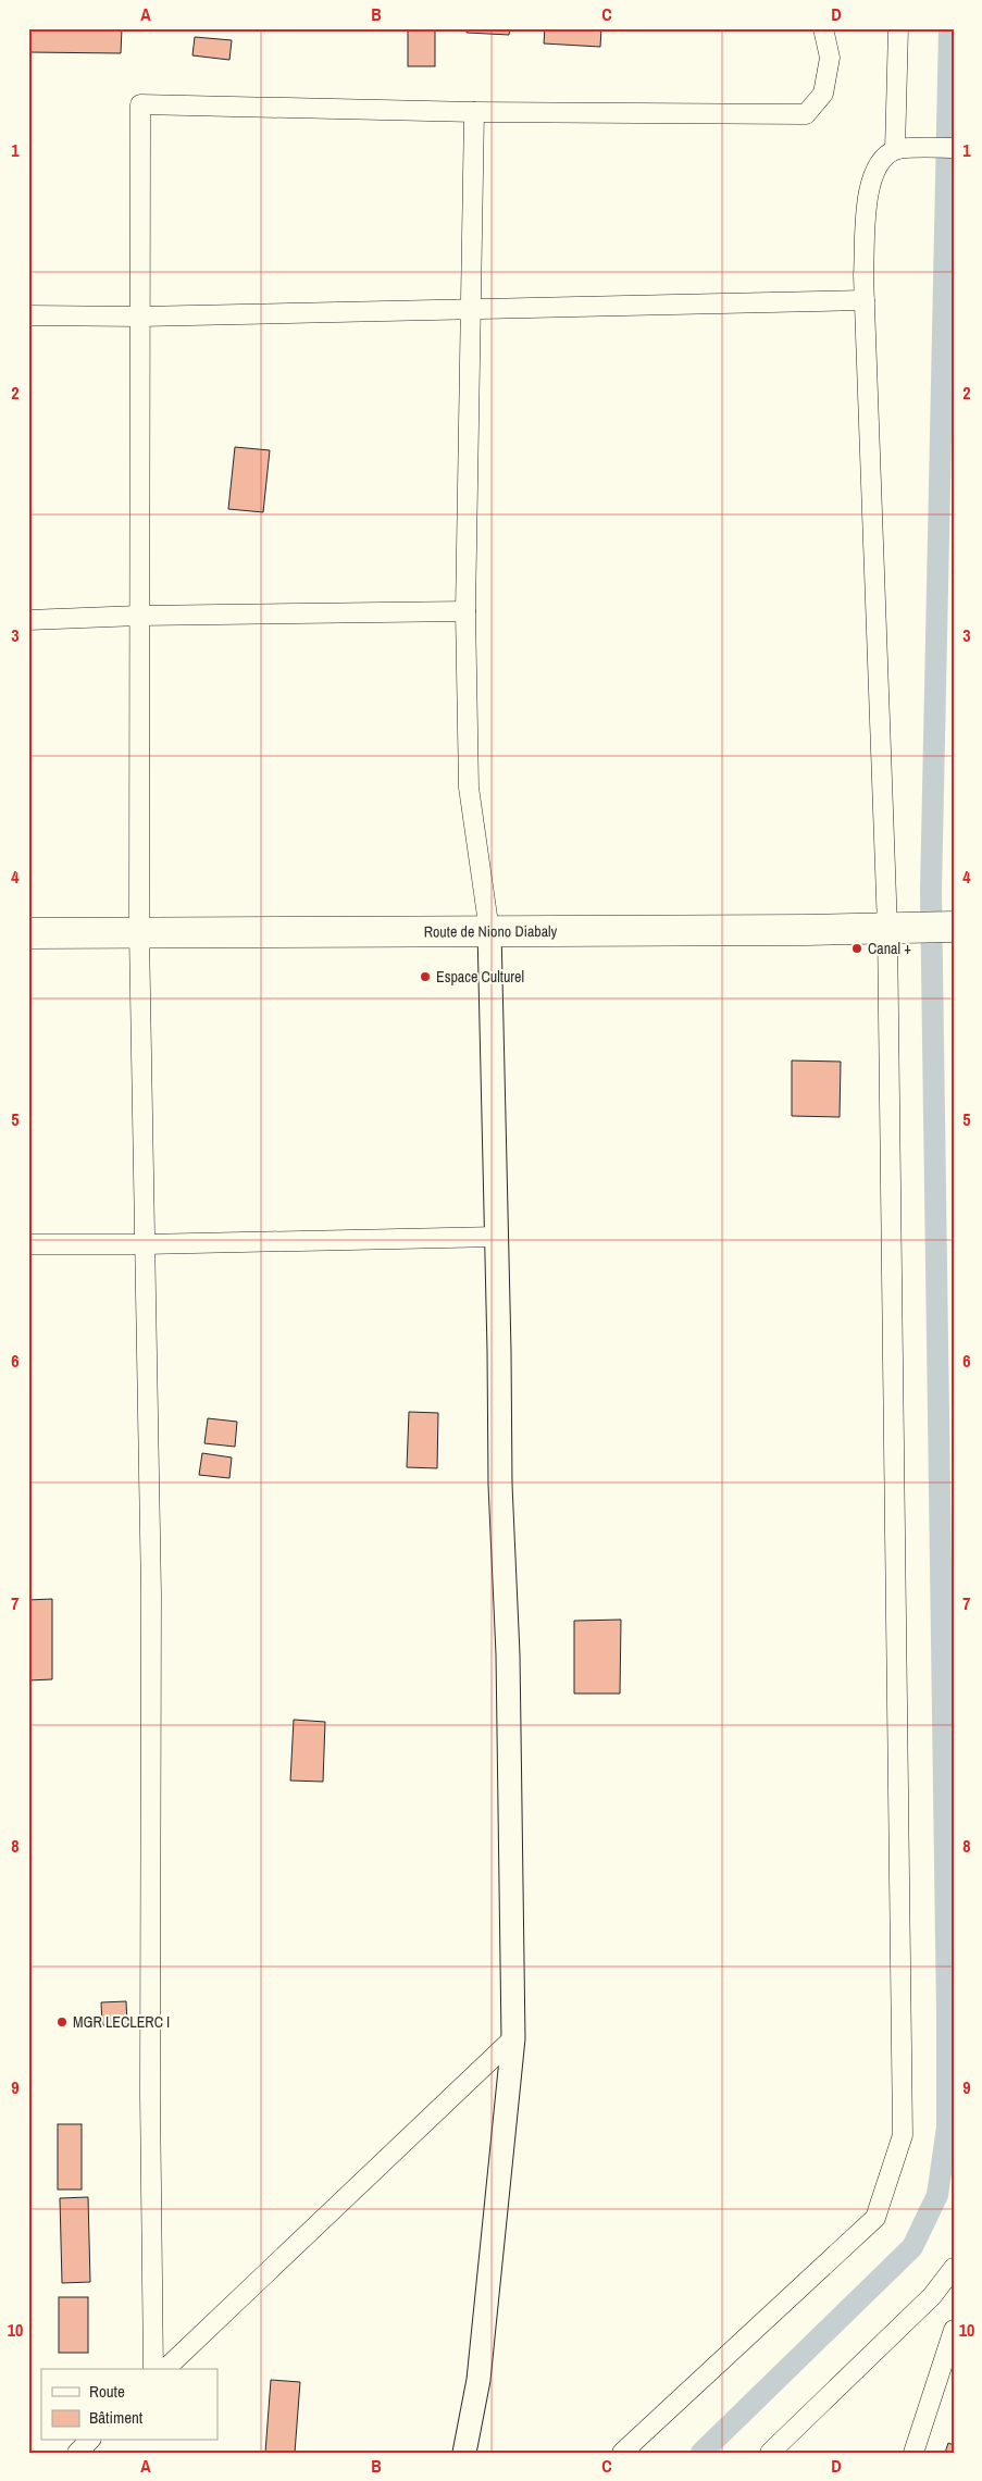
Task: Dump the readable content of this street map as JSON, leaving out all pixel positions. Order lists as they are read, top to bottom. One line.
{"streets":{"main road":["Route de Niono Diabaly"]},"places":["Canal +","Espace Culturel","MGR LECLERC I"],"legend":["Route","Bâtiment"],"grid":{"columns":["A","B","C","D"],"rows":["1","2","3","4","5","6","7","8","9","10"]}}
